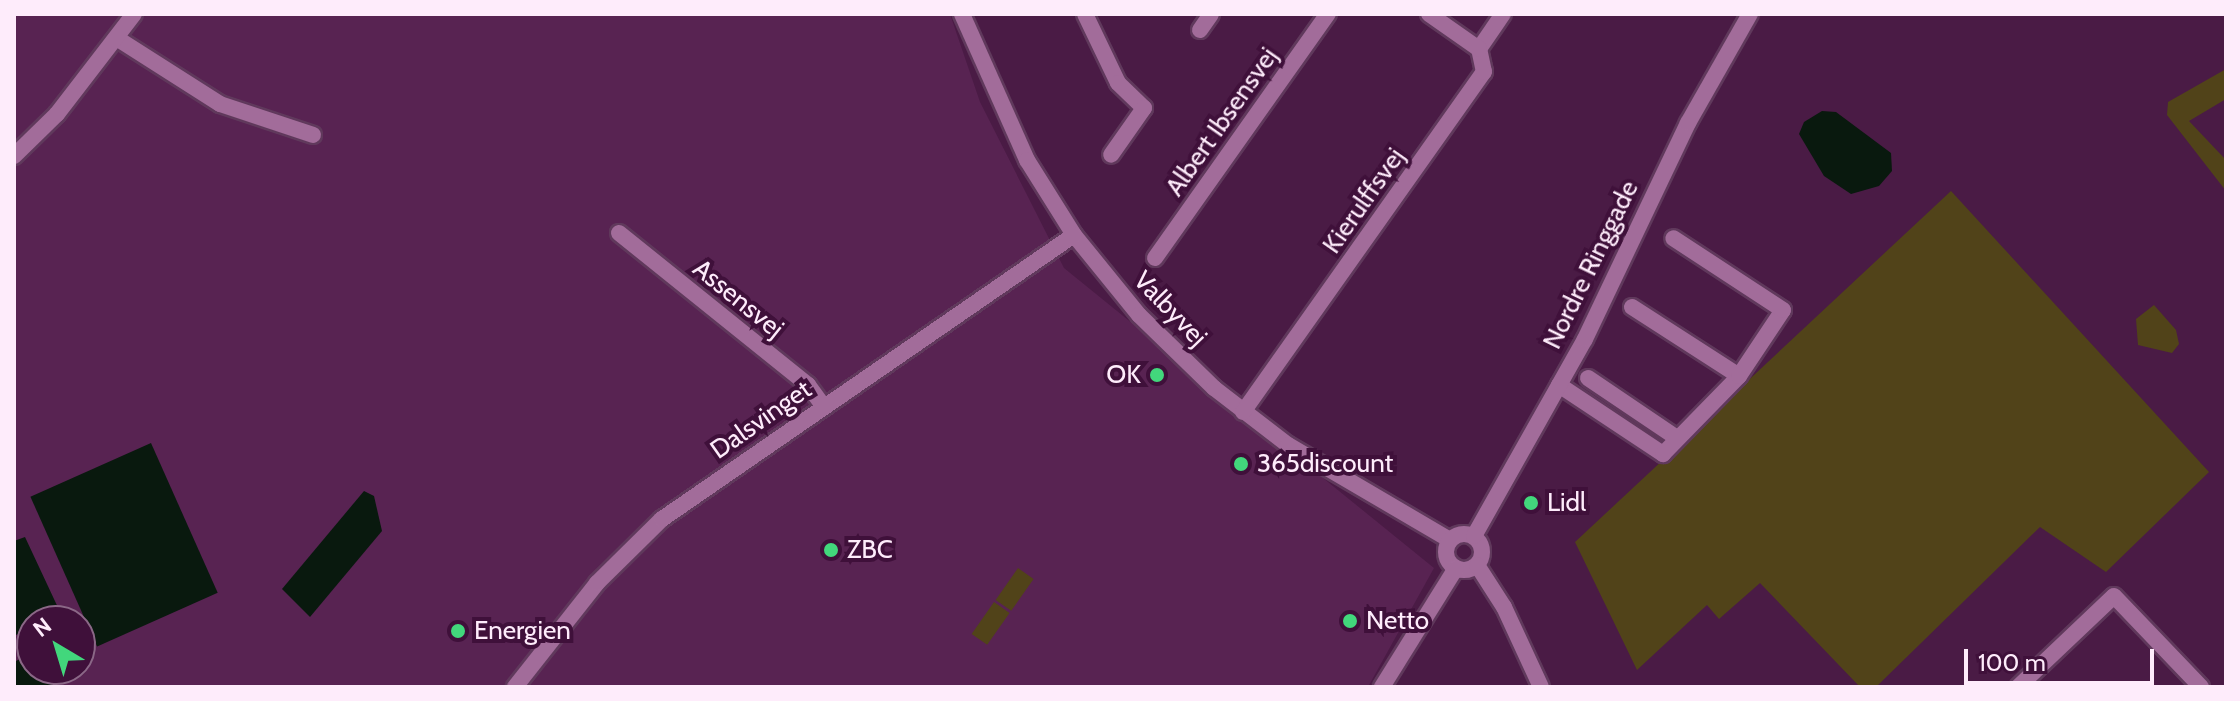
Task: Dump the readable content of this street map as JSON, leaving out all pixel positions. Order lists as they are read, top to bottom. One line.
{"streets":{"street":["Albert Ibsensvej","Kierulffsvej","Nordre Ringgade","Assensvej","Valbyvej","Dalsvinget"]},"crossings":[["Kierulffsvej","Valbyvej"],["Nordre Ringgade","Valbyvej"],["Assensvej","Dalsvinget"],["Valbyvej","Dalsvinget"]],"places":["OK","365discount","Lidl","ZBC","Netto","Energien"],"scale_bar":"100 m","north":"top left"}
